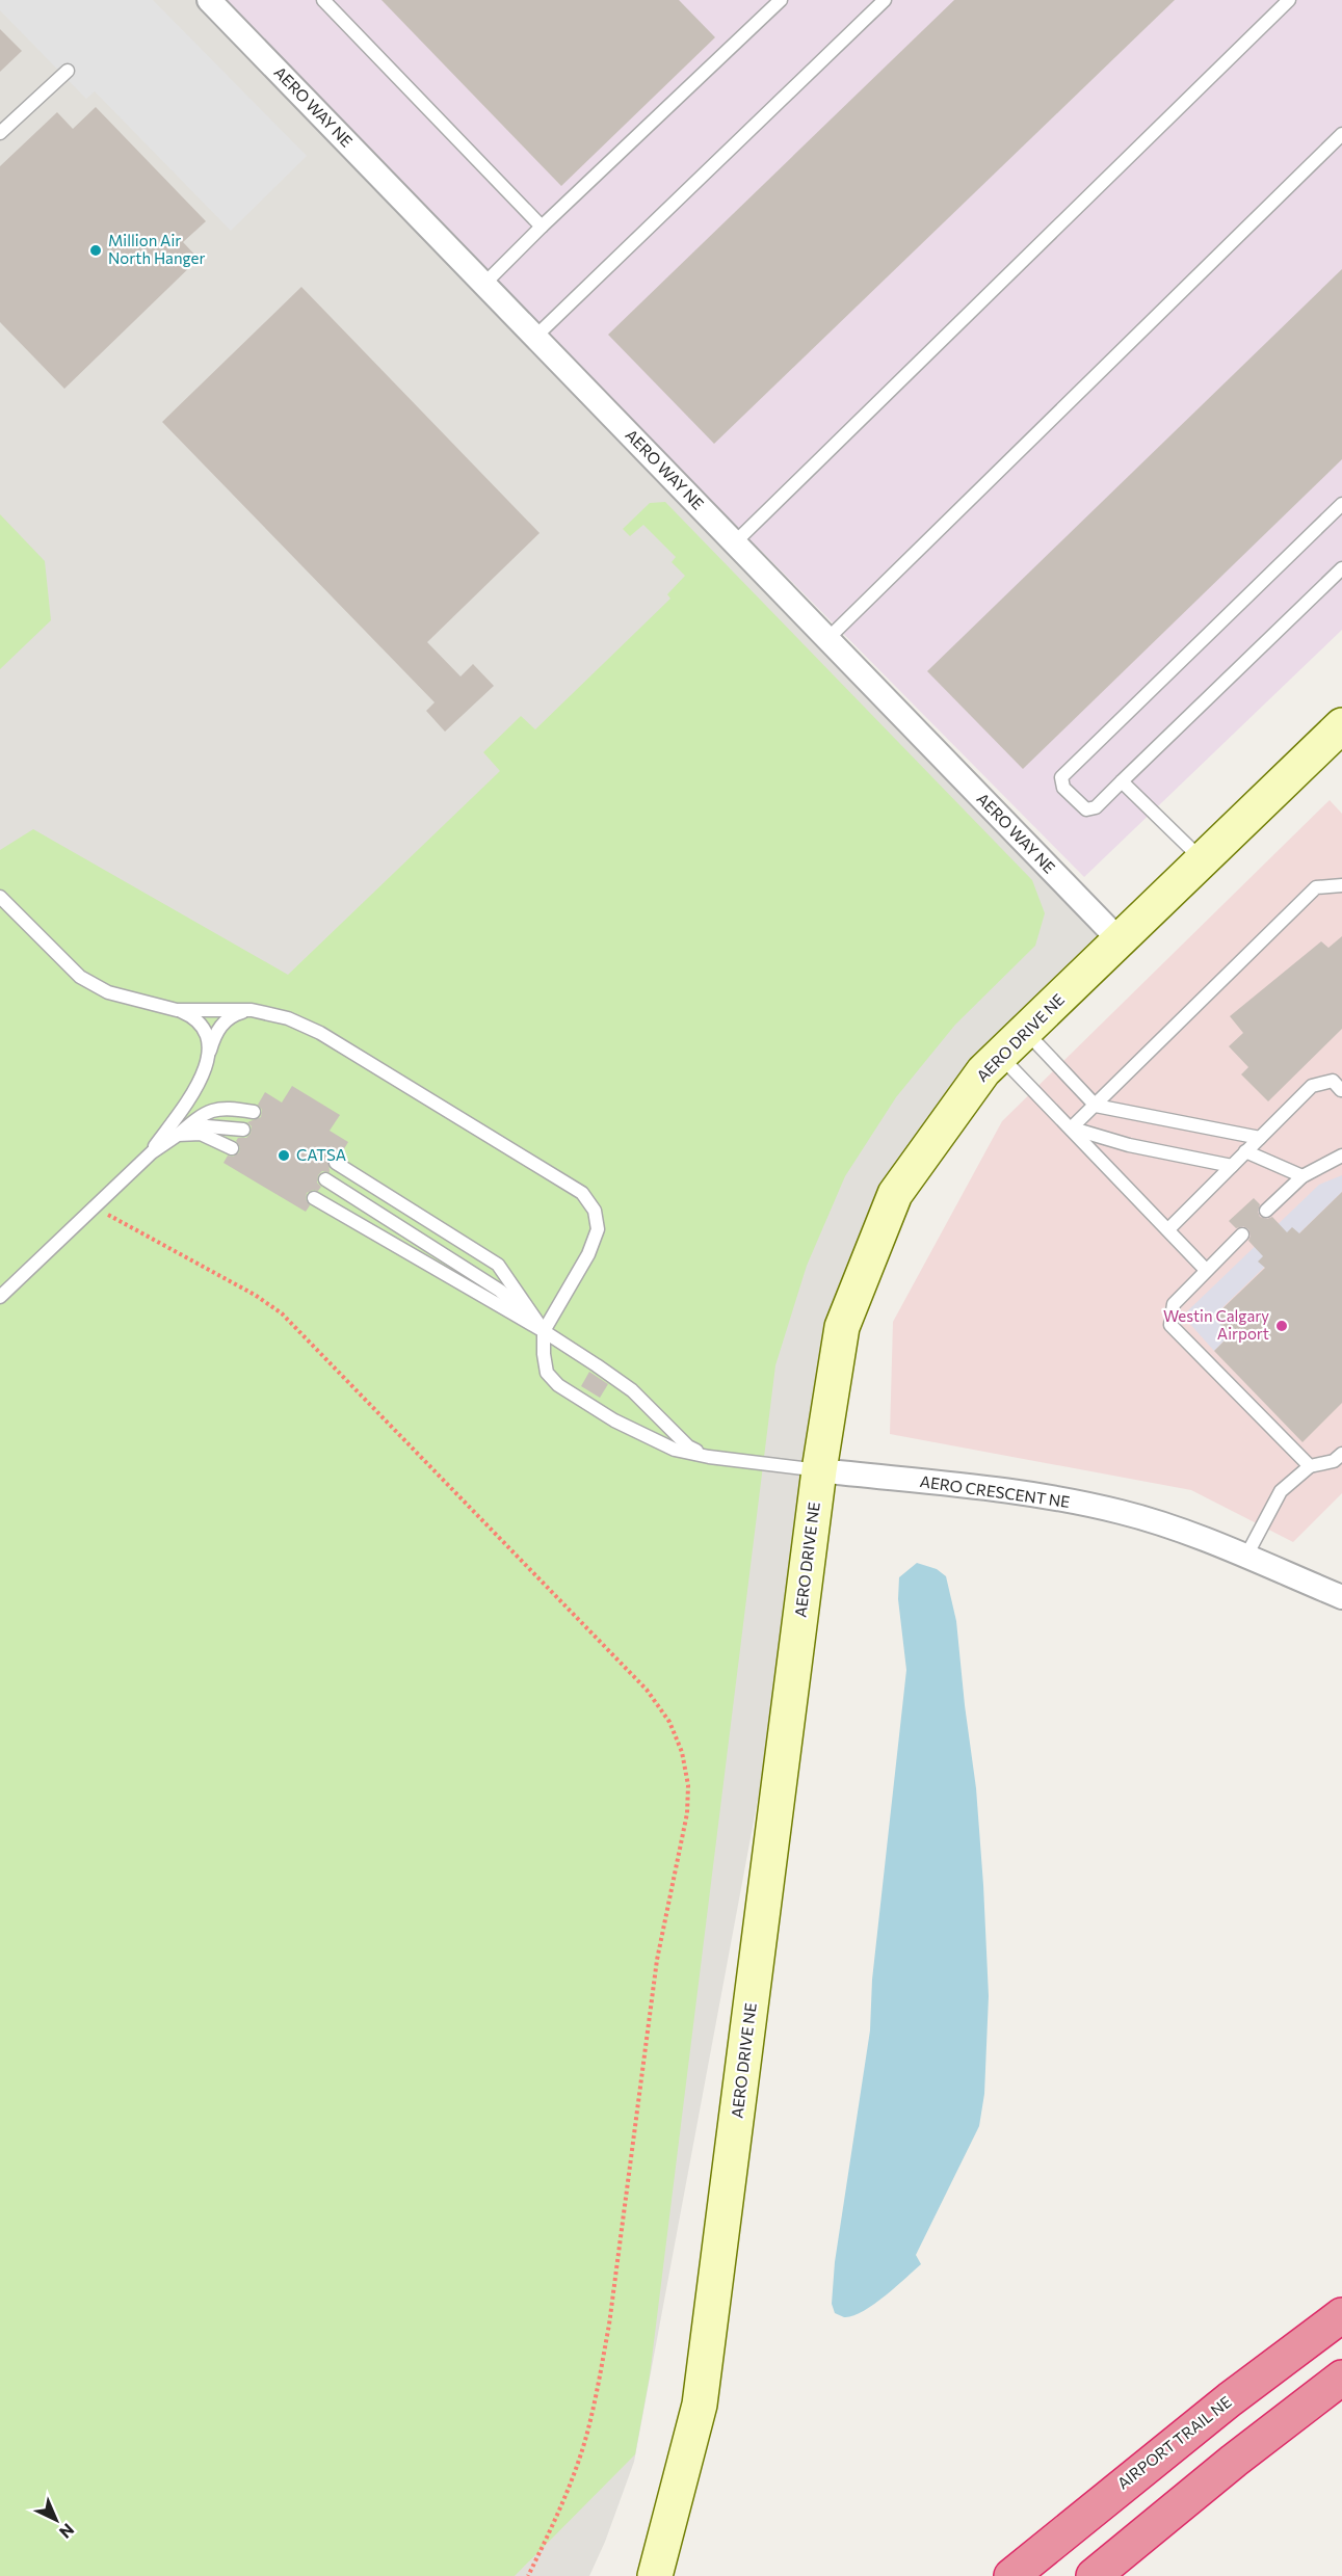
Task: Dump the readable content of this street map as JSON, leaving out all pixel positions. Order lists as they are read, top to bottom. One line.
{"streets":{"highway":["AIRPORT TRAIL NE"],"street":["AERO WAY NE","AERO DRIVE NE","AERO CRESCENT NE"]},"crossings":[["AERO WAY NE","AERO DRIVE NE"],["AERO DRIVE NE","AERO CRESCENT NE"]],"places":["Million Air North Hanger","CATSA","Westin Calgary Airport"],"north":"bottom right"}
